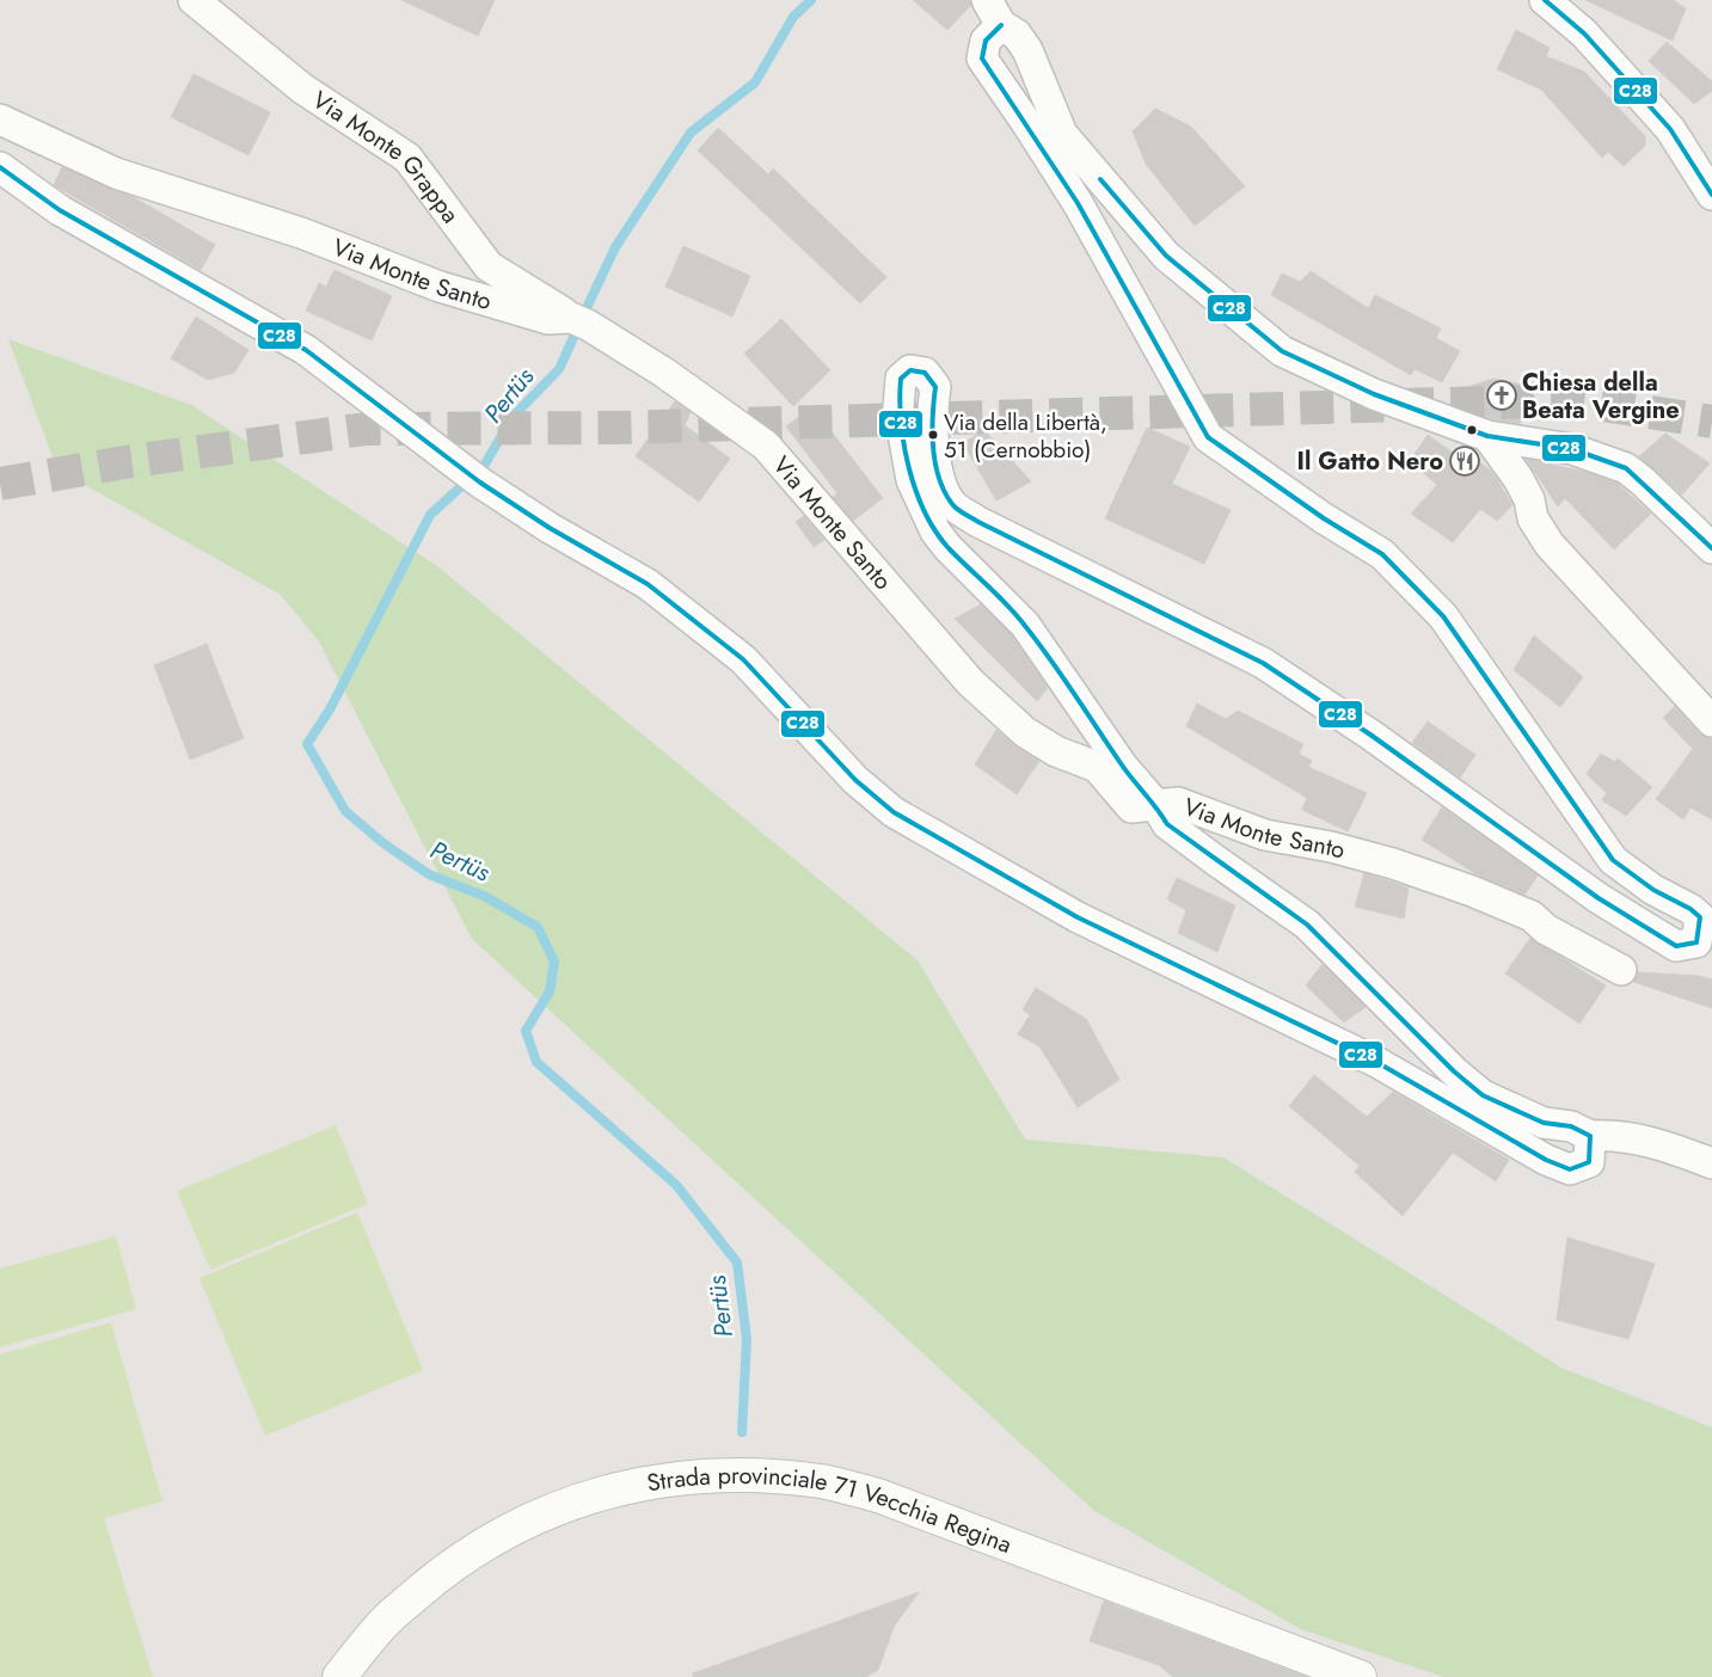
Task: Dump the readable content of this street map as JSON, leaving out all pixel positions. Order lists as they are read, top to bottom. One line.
{"streets":{"street":["Via Monte Grappa","Via Monte Santo","Strada provinciale 71 Vecchia Regina"]},"crossings":[["Via Monte Grappa","Via Monte Santo"]],"water":["Pertüs"],"places":{"church":["Chiesa della Beata Vergine"],"other":["Via della Libertà, 51 (Cernobbio)"],"restaurant":["Il Gatto Nero"]},"lines":["transit line C28"]}
